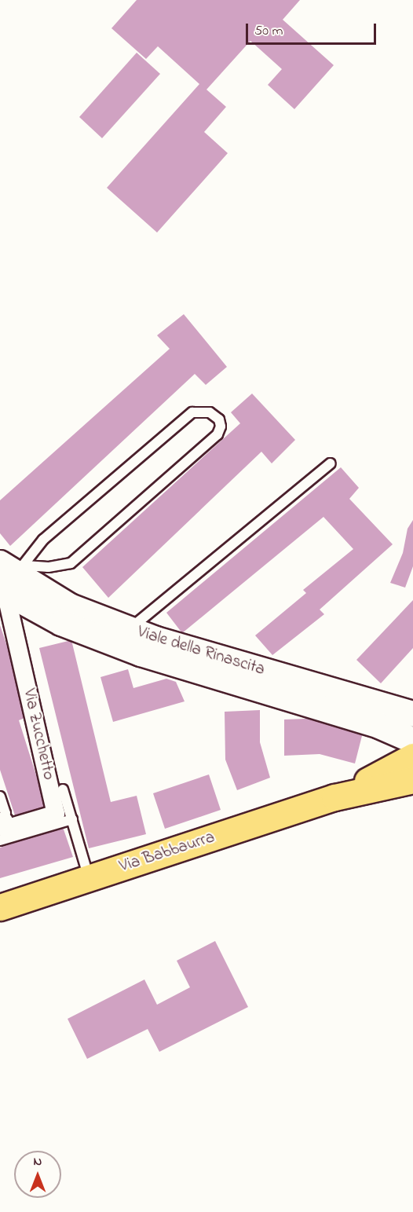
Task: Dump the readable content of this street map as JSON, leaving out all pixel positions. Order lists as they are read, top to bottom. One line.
{"streets":{"main road":["Via Babbaurra"],"street":["Viale della Rinascita","Via Zucchetto"]},"crossings":[["Viale della Rinascita","Via Zucchetto"]],"scale_bar":"50 m","north":"top"}
